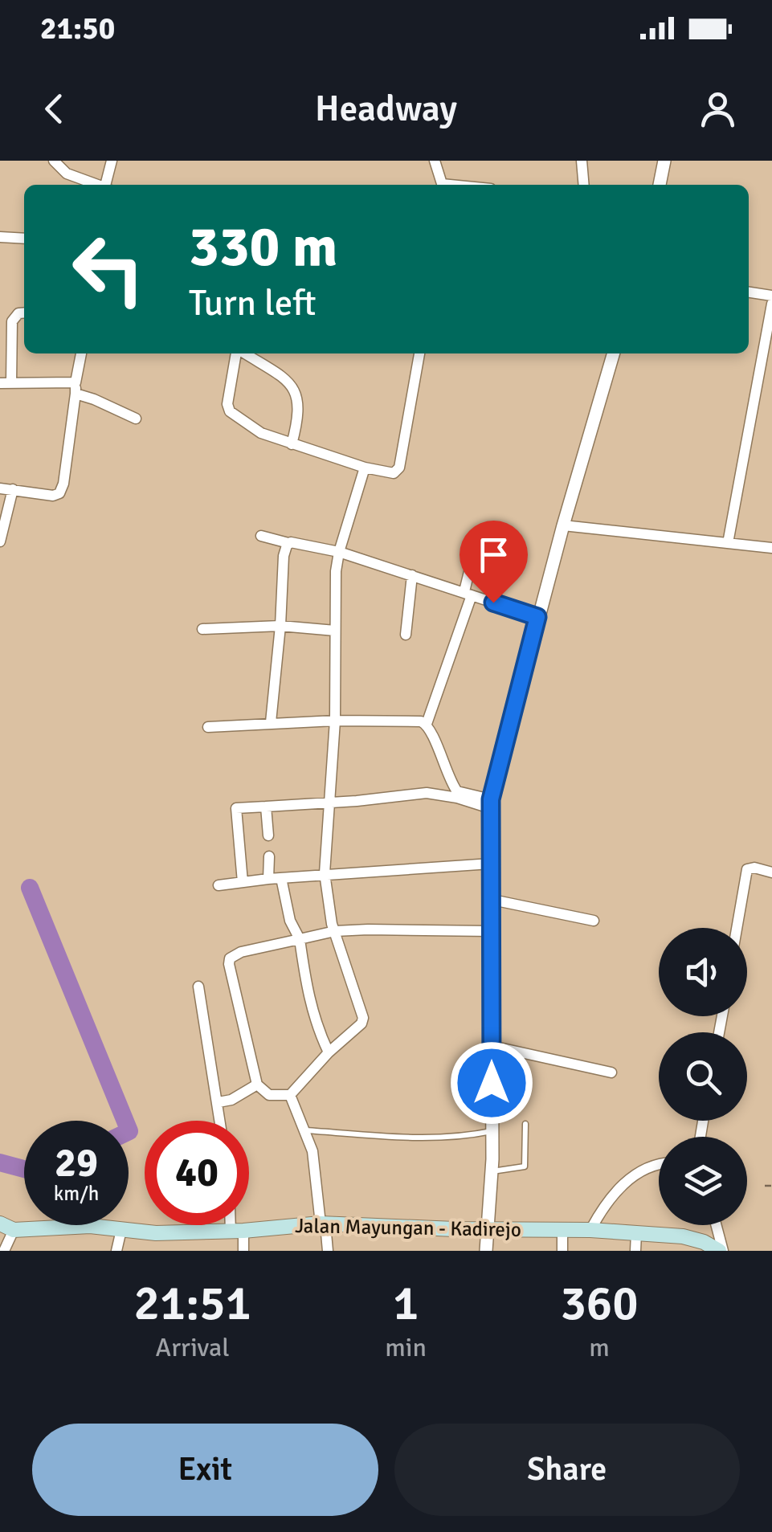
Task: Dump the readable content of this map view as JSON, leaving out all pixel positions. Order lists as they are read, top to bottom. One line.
{"streets":{"main road":["Jalan Mayungan - Kadirejo"]},"page":{"status":"21:50","header":"Headway","turn":["330 m","Turn left"],"speed":"29 km/h","limit":"40","eta":["21:51","Arrival","1","min","360","m"],"buttons":["Exit","Share"]}}
